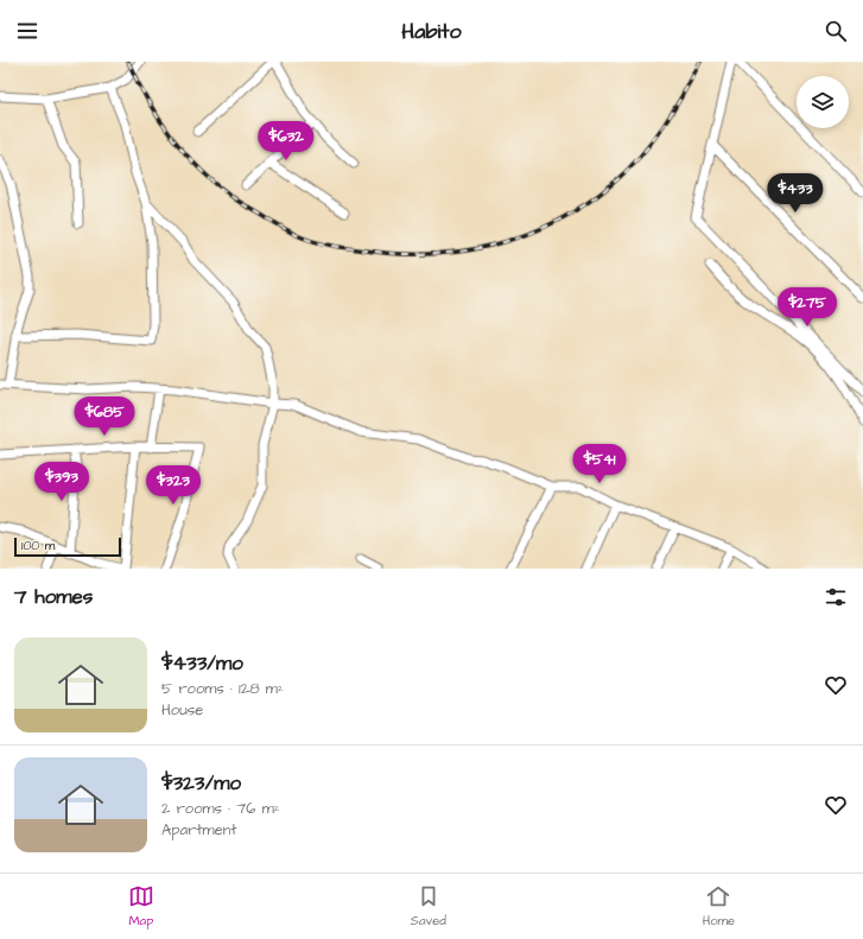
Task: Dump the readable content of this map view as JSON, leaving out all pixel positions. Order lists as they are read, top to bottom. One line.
{"scale_bar":"100 m","page":{"header":"Habito","price":["$632","$433","$275","$685","$541","$393","$323"],"scale":"100 m","heading":"7 homes","list":[{"name":"$433/mo","note":"5 rooms · 128 m² · House"},{"name":"$323/mo","note":"2 rooms · 76 m² · Apartment"}],"tabs":["Map","Saved","Home"]}}
